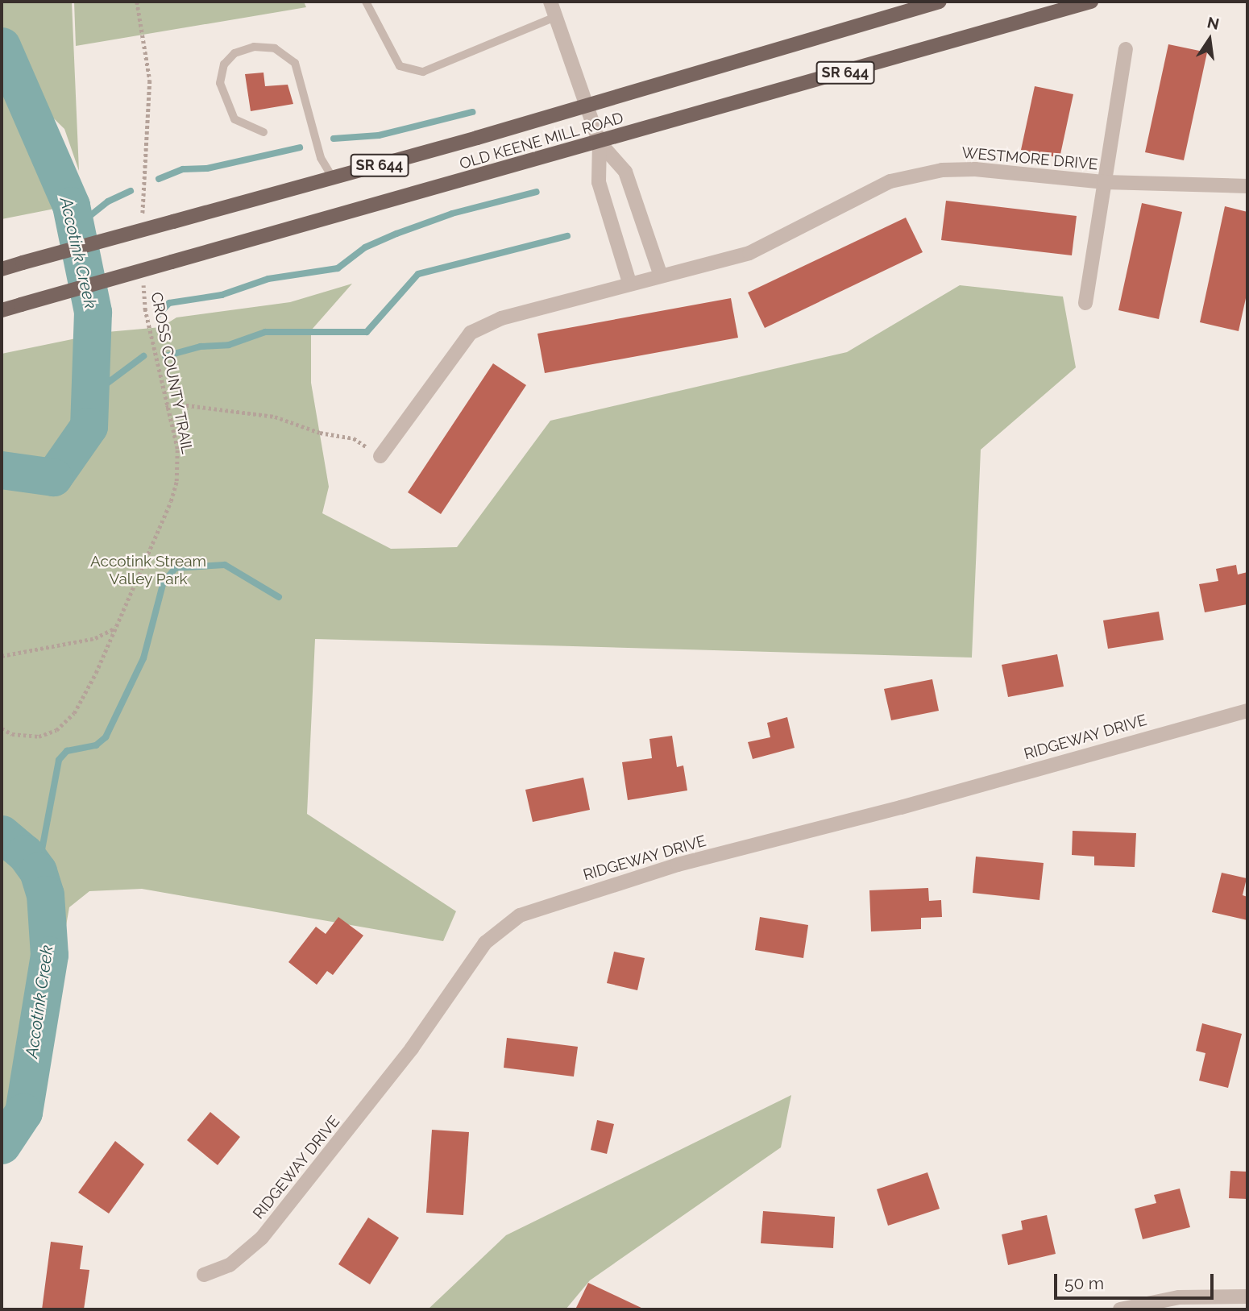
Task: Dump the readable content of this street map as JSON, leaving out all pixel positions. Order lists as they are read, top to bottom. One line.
{"streets":{"main road":["SR 644","OLD KEENE MILL ROAD"],"street":["WESTMORE DRIVE","RIDGEWAY DRIVE"],"path":["CROSS COUNTY TRAIL"]},"water":["Accotink Creek"],"parks":["Accotink Stream Valley Park"],"scale_bar":"50 m","north":"top"}
